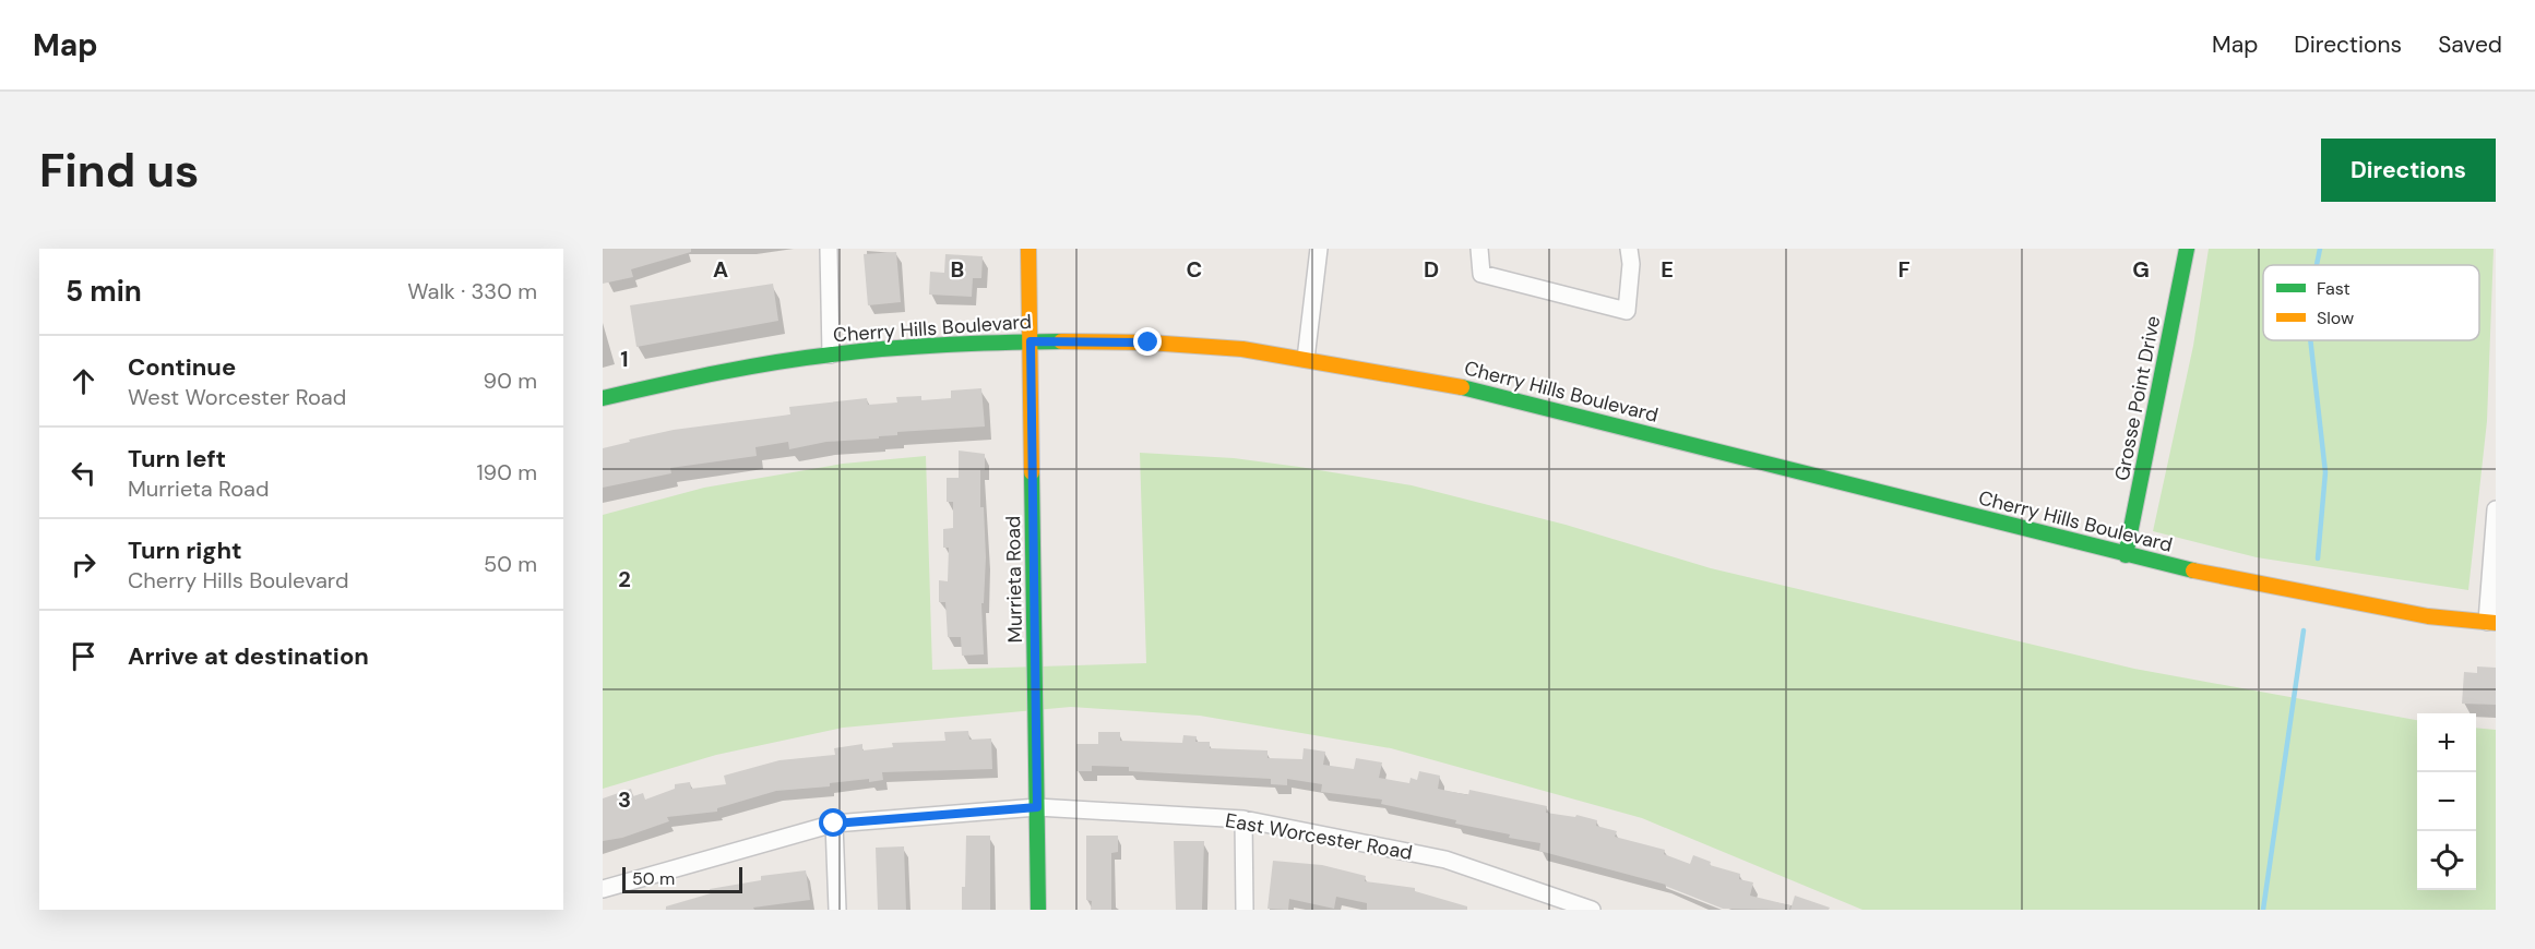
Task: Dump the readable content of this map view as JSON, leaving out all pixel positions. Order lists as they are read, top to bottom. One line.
{"streets":{"street":["Cherry Hills Boulevard","Grosse Point Drive","Murrieta Road","East Worcester Road"]},"crossings":[["Cherry Hills Boulevard","Grosse Point Drive"],["Cherry Hills Boulevard","Murrieta Road"],["Murrieta Road","East Worcester Road"]],"legend":["Fast","Slow"],"scale_bar":"50 m","page":{"header":"Map","nav":["Map","Directions","Saved"],"buttons":"Directions","title":"Find us","heading":["5 min","Walk · 330 m"],"list":[["Continue","West Worcester Road","90 m"],["Turn left","Murrieta Road","190 m"],["Turn right","Cherry Hills Boulevard","50 m"],"Arrive at destination"],"map_buttons":["+","−"],"scale":"50 m"},"grid":{"columns":["A","B","C","D","E","F","G"],"rows":["1","2","3"]}}
